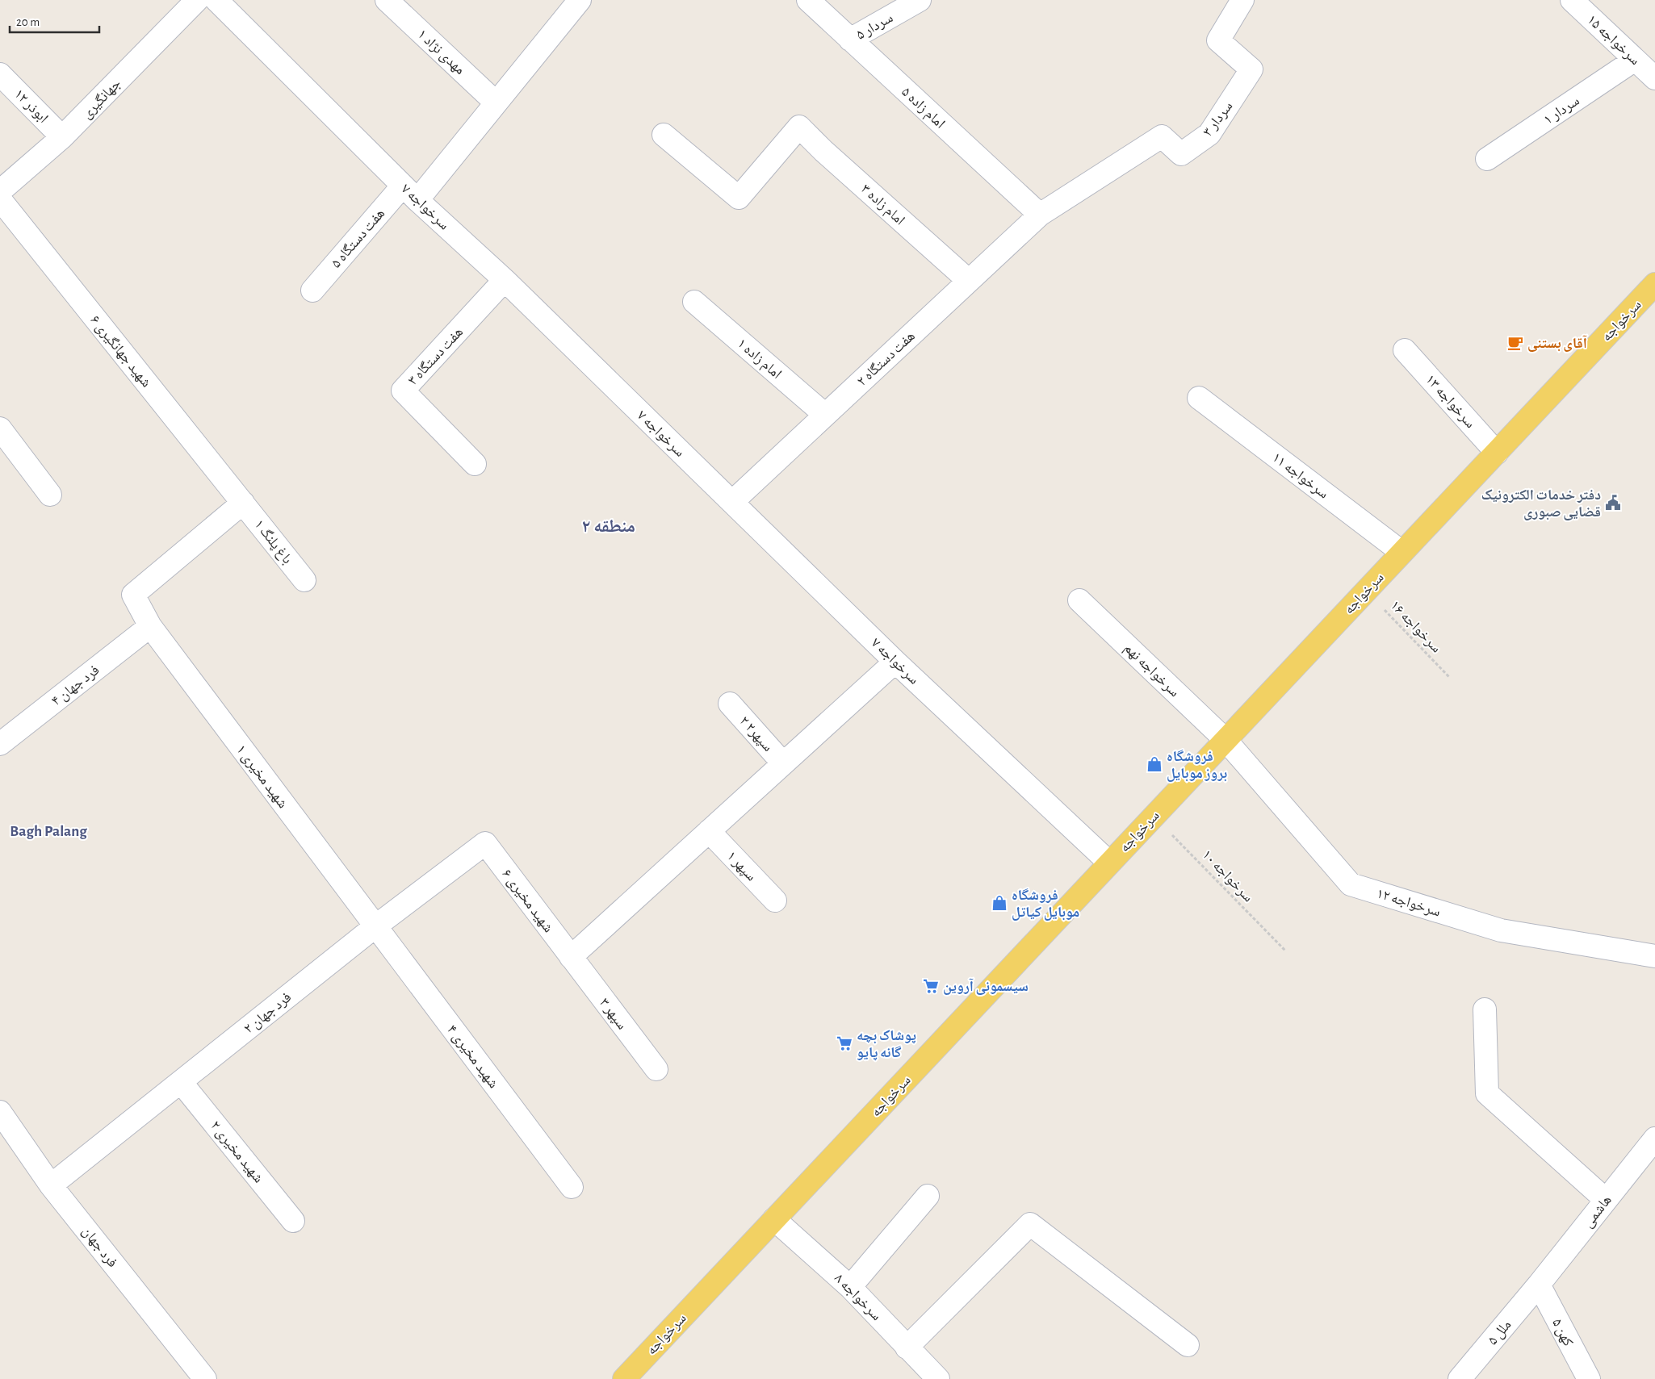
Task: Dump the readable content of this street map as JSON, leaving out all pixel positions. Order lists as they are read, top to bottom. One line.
{"streets":{"main road":["سرخواجه"],"street":["۵ سردار","سرخواجه ۱۵","۱ مهدی نژاد","جهانگیری","ابوذر ۱۲","۵ امام زاده","۱ سردار","۳ سردار","۳ امام زاده","سرخواجه ۷","هفت دستگاه ۵","۶ شهید جهانگیری","۳ هفت دستگاه","۱ امام زاده","هفت دستگاه ۲","۱۳ سرخواجه","۱۱ سرخواجه","۱ باغ پلنگ","سرخواجه نهم","۴ فرد جهان","۲ سپهر۲","شهید مخیری ۱","۱ سپهر","شهید مخیری ۶","۱۲ سرخواجه","۲ فرد جهان","۳ سپهر","۴ شهید مخیری","۲ شهید مخیری","هاشمی","فرد جهان","۸ سرخواجه","ملل ۵","۵ کهن"],"path":["۱۶ سرخواجه","۱۰ سرخواجه"]},"crossings":[["۵ سردار","۵ امام زاده"],["سرخواجه ۱۵","۱ سردار"],["۱ مهدی نژاد","هفت دستگاه ۵"],["جهانگیری","ابوذر ۱۲"],["۵ امام زاده","۳ سردار"],["۵ امام زاده","هفت دستگاه ۲"],["۳ سردار","هفت دستگاه ۲"],["۳ امام زاده","هفت دستگاه ۲"],["سرخواجه ۷","هفت دستگاه ۵"],["سرخواجه ۷","سرخواجه"],["سرخواجه ۷","۳ هفت دستگاه"],["سرخواجه ۷","هفت دستگاه ۲"],["سرخواجه","۱۳ سرخواجه"],["سرخواجه","۱۱ سرخواجه"],["سرخواجه","۱۶ سرخواجه"],["سرخواجه","سرخواجه نهم"],["سرخواجه","۱۰ سرخواجه"],["سرخواجه","۱۲ سرخواجه"],["سرخواجه","۸ سرخواجه"],["۶ شهید جهانگیری","۱ باغ پلنگ"],["۶ شهید جهانگیری","شهید مخیری ۱"],["۱ امام زاده","هفت دستگاه ۲"],["۱ باغ پلنگ","شهید مخیری ۱"],["سرخواجه نهم","۱۲ سرخواجه"],["۴ فرد جهان","شهید مخیری ۱"],["شهید مخیری ۱","۲ فرد جهان"],["شهید مخیری ۱","۴ شهید مخیری"],["شهید مخیری ۶","۲ فرد جهان"],["شهید مخیری ۶","۳ سپهر"],["۲ فرد جهان","۴ شهید مخیری"],["۲ فرد جهان","۲ شهید مخیری"],["۲ فرد جهان","فرد جهان"],["هاشمی","ملل ۵"],["هاشمی","۵ کهن"],["ملل ۵","۵ کهن"]],"districts":["منطقه ۲","Bagh Palang"],"places":{"cafe":["آقای بستنی"],"public building":["دفتر خدمات الکترونیک قضایی صبوری"],"shop":["فروشگاه بروز موبایل","فروشگاه موبایل کیاتل"],"supermarket":["سیسمونی آروین","پوشاک بچه گانه پایو"]},"scale_bar":"20 m"}
